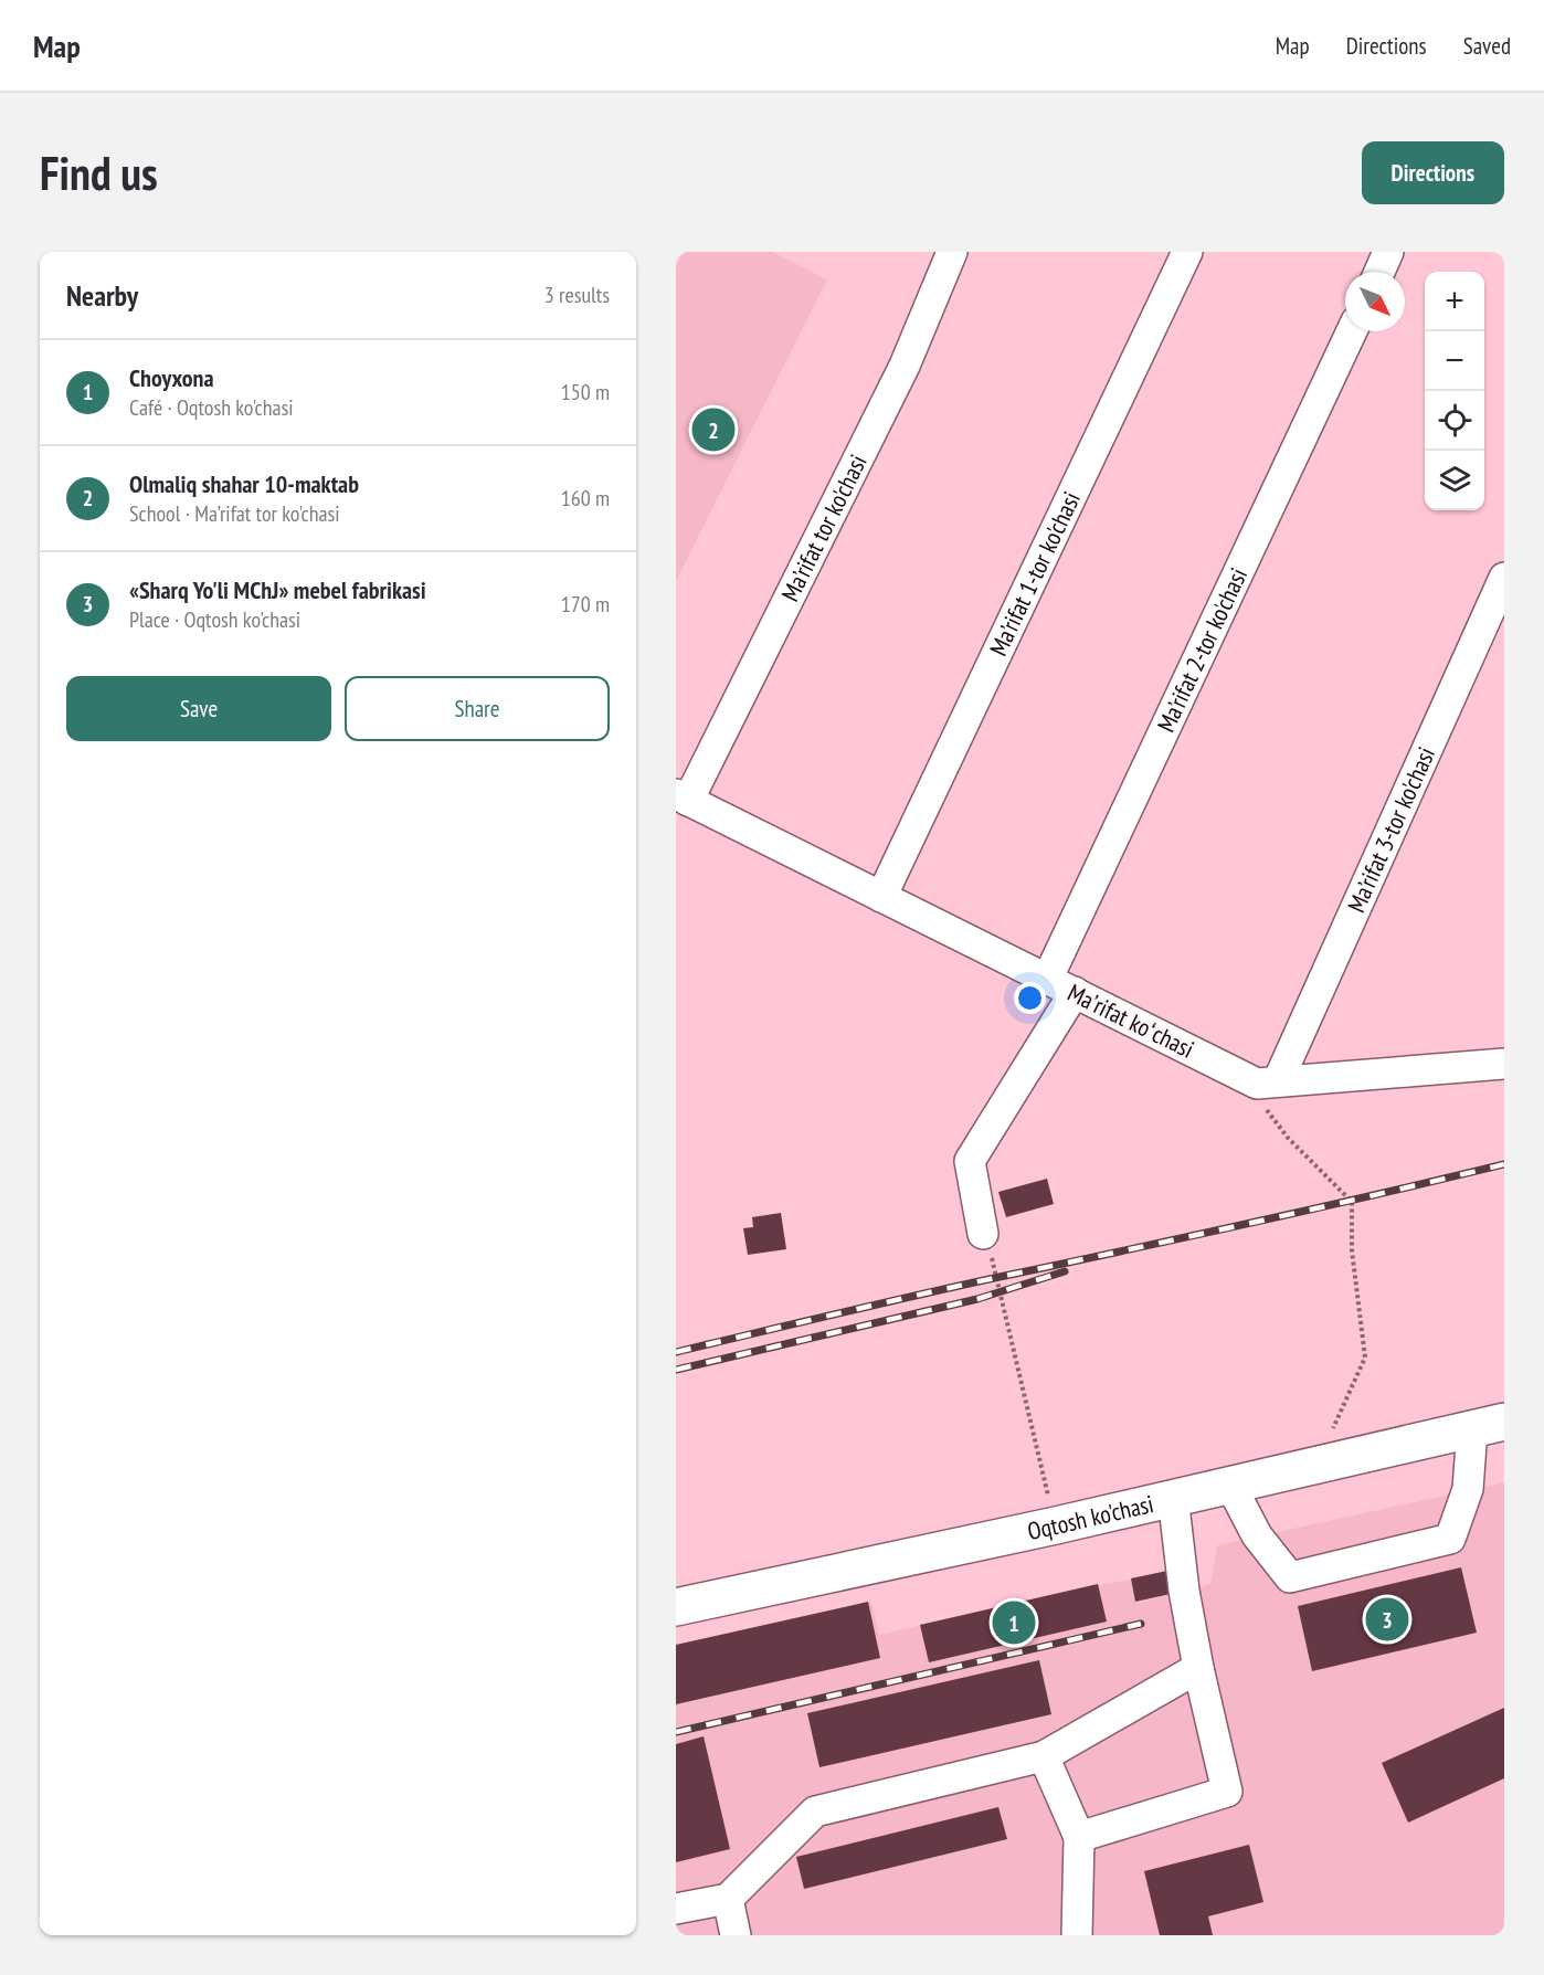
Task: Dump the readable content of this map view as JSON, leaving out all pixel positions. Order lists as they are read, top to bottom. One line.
{"streets":{"main road":["Oqtosh ko'chasi"],"street":["Ma’rifat tor ko'chasi","Ma’rifat 1-tor ko'chasi","Ma’rifat 2-tor ko'chasi","Ma’rifat 3-tor ko'chasi","Maʼrifat koʻchasi"]},"crossings":[["Ma’rifat tor ko'chasi","Maʼrifat koʻchasi"],["Ma’rifat 1-tor ko'chasi","Maʼrifat koʻchasi"],["Ma’rifat 2-tor ko'chasi","Maʼrifat koʻchasi"],["Ma’rifat 3-tor ko'chasi","Maʼrifat koʻchasi"]],"north":"bottom right","page":{"header":"Map","nav":["Map","Directions","Saved"],"buttons":["Directions",["Save","Share"]],"title":"Find us","heading":["Nearby","3 results"],"map_buttons":["+","−"],"list":[{"mark":"1","name":"Choyxona","note":"Café · Oqtosh ko'chasi","value":"150 m"},{"mark":"2","name":"Olmaliq shahar 10-maktab","note":"School · Ma’rifat tor ko'chasi","value":"160 m"},{"mark":"3","name":"«Sharq Yo'li MChJ» mebel fabrikasi","note":"Place · Oqtosh ko'chasi","value":"170 m"}],"pins":["2","3","1"]}}
